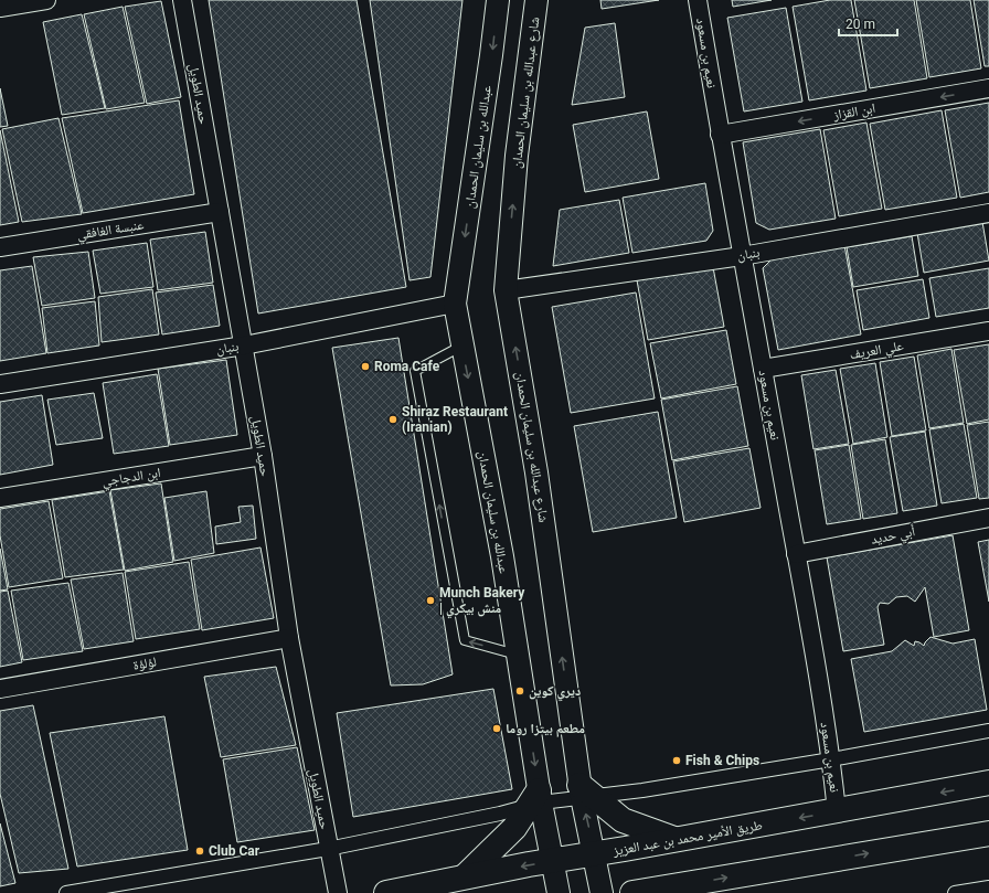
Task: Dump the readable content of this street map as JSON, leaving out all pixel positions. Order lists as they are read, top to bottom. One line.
{"streets":{"main road":["طريق الأمير محمد بن عبد العزيز"],"street":["نعيم بن مسعود","شارع عبدالله بن سليمان الحمدان","حميد الطويل","ابن القزاز","عبدالله بن سليمان الحمدان","عنبسة الغافقي","بنبان","علي العريف","ابن الدجاجي","أبي حديد","لؤلؤة"]},"crossings":[["نعيم بن مسعود","ابن القزاز"],["نعيم بن مسعود","بنبان"],["نعيم بن مسعود","علي العريف"],["نعيم بن مسعود","أبي حديد"],["نعيم بن مسعود","طريق الأمير محمد بن عبد العزيز"],["شارع عبدالله بن سليمان الحمدان","بنبان"],["شارع عبدالله بن سليمان الحمدان","طريق الأمير محمد بن عبد العزيز"],["حميد الطويل","عنبسة الغافقي"],["حميد الطويل","بنبان"],["حميد الطويل","ابن الدجاجي"],["حميد الطويل","لؤلؤة"],["عبدالله بن سليمان الحمدان","بنبان"],["عبدالله بن سليمان الحمدان","طريق الأمير محمد بن عبد العزيز"]],"one_way":["شارع عبدالله بن سليمان الحمدان","ابن القزاز","عبدالله بن سليمان الحمدان"],"places":["Roma Cafe","Shiraz Restaurant (Iranian)","Munch Bakery | منش بيكري","ديري كوين","مطعم بيتزا روما","Fish & Chips","Club Car"],"scale_bar":"20 m"}
